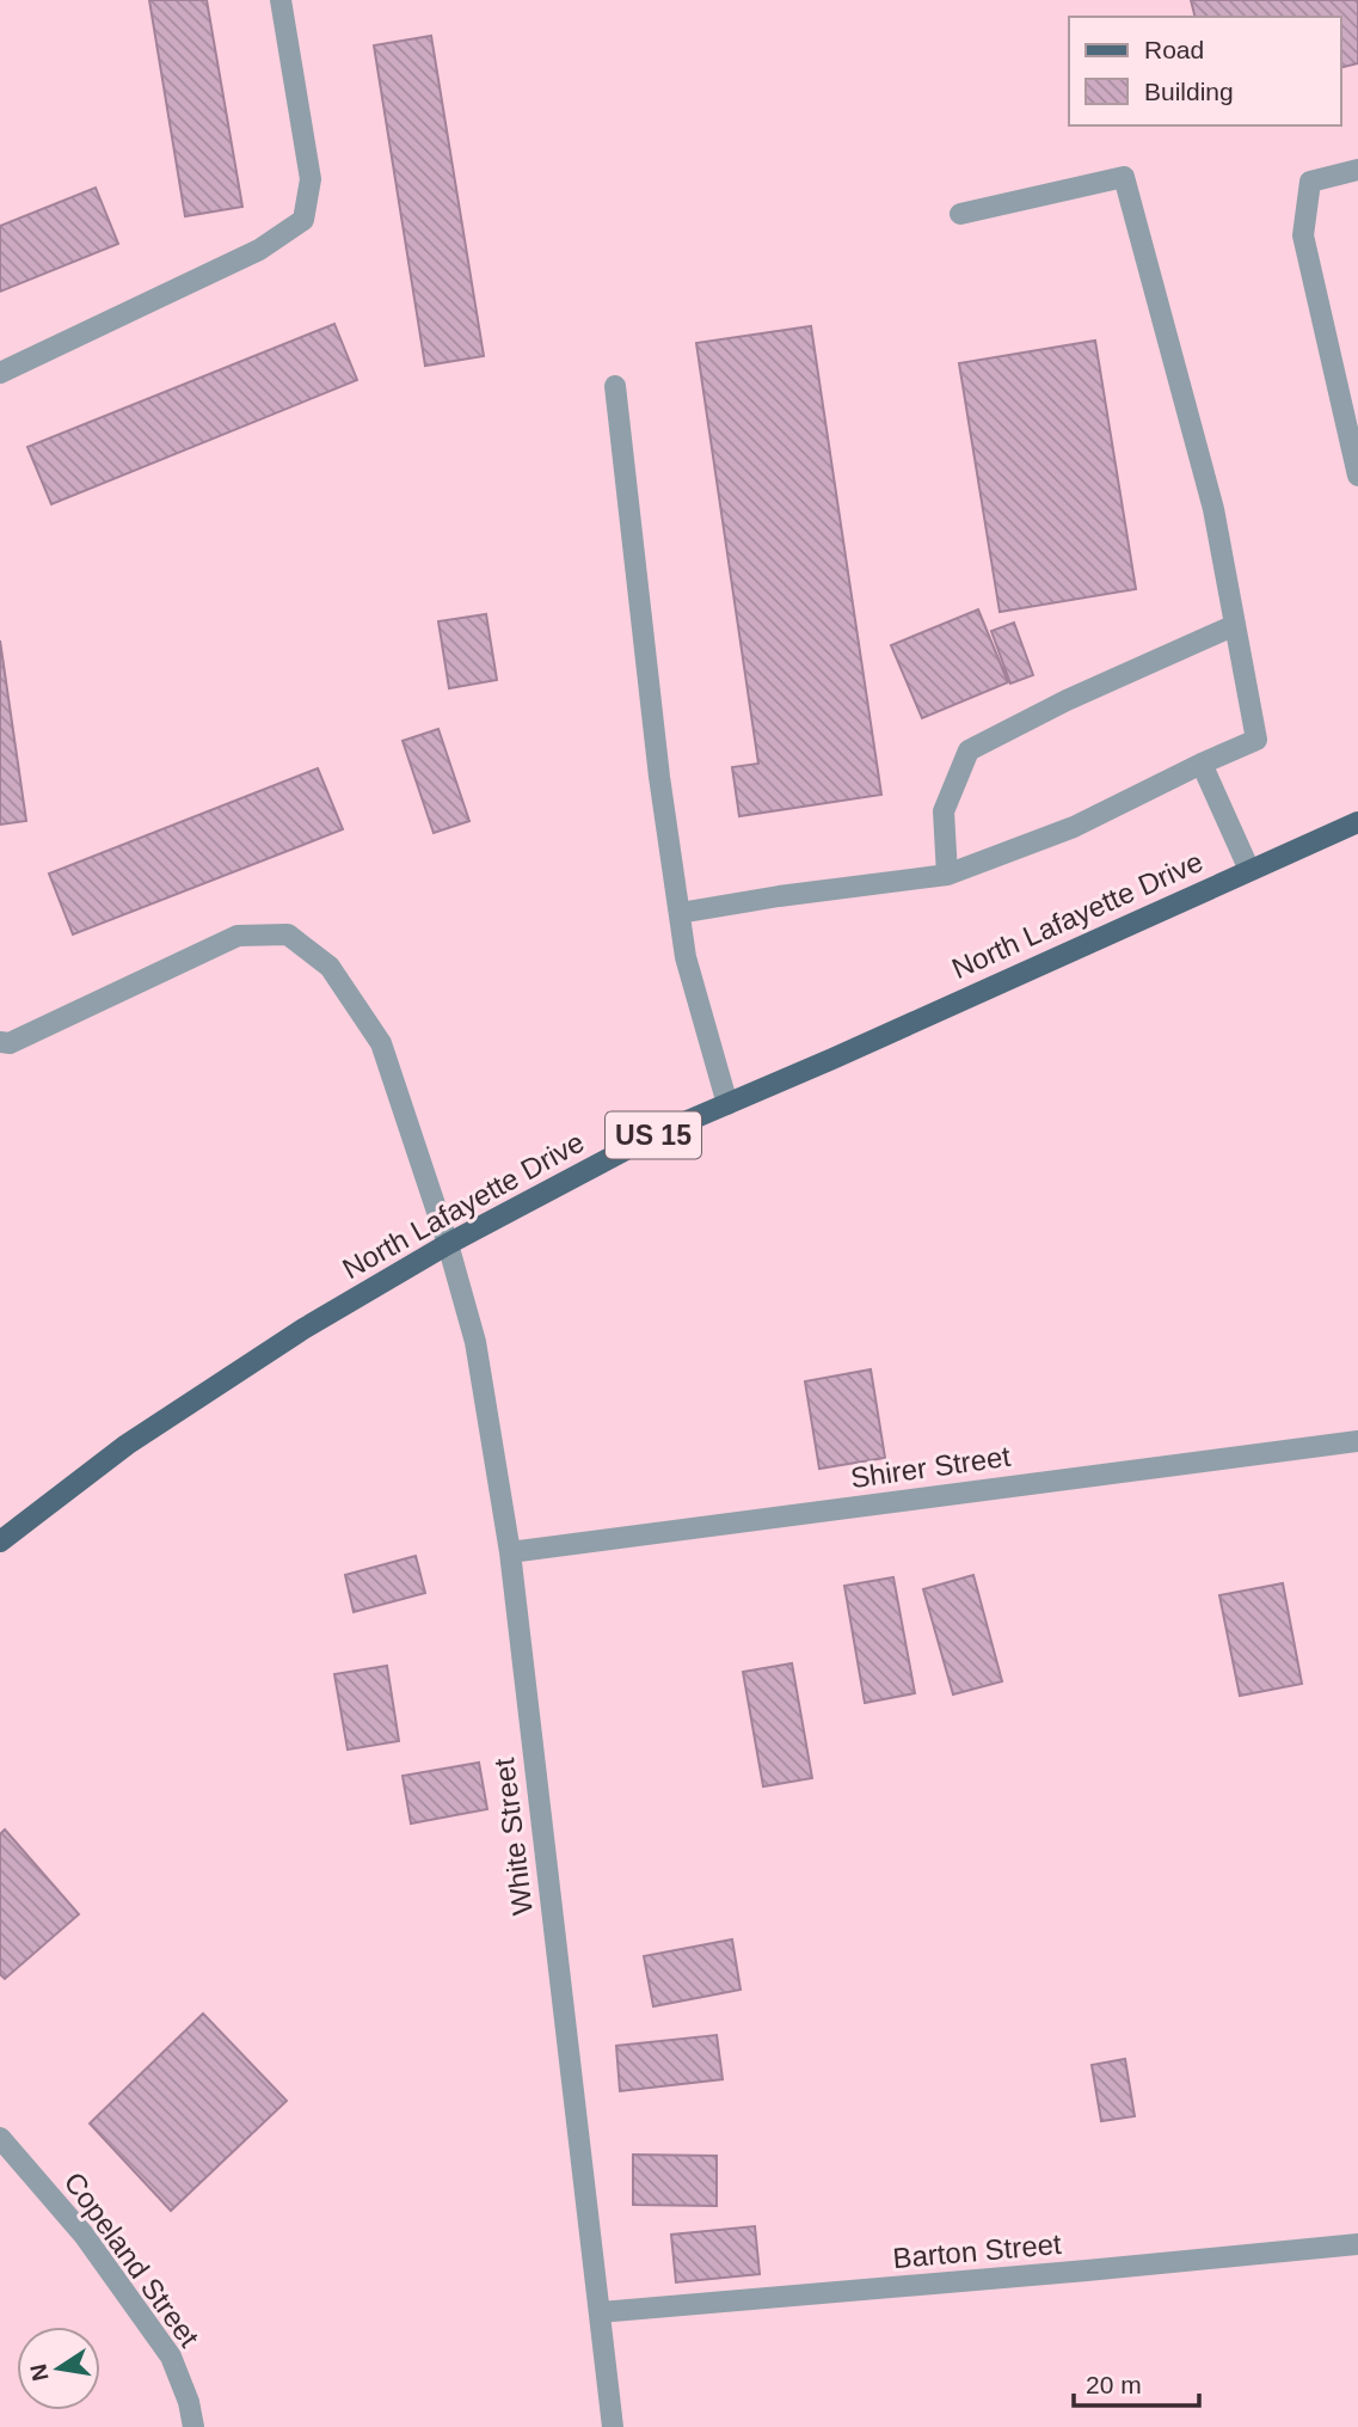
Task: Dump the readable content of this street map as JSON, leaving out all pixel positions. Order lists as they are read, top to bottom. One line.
{"streets":{"main road":["North Lafayette Drive","US 15"],"street":["Shirer Street","White Street","Barton Street","Copeland Street"]},"crossings":[["North Lafayette Drive","White Street"],["Shirer Street","White Street"],["White Street","Barton Street"]],"legend":["Road","Building"],"scale_bar":"20 m","north":"left"}
